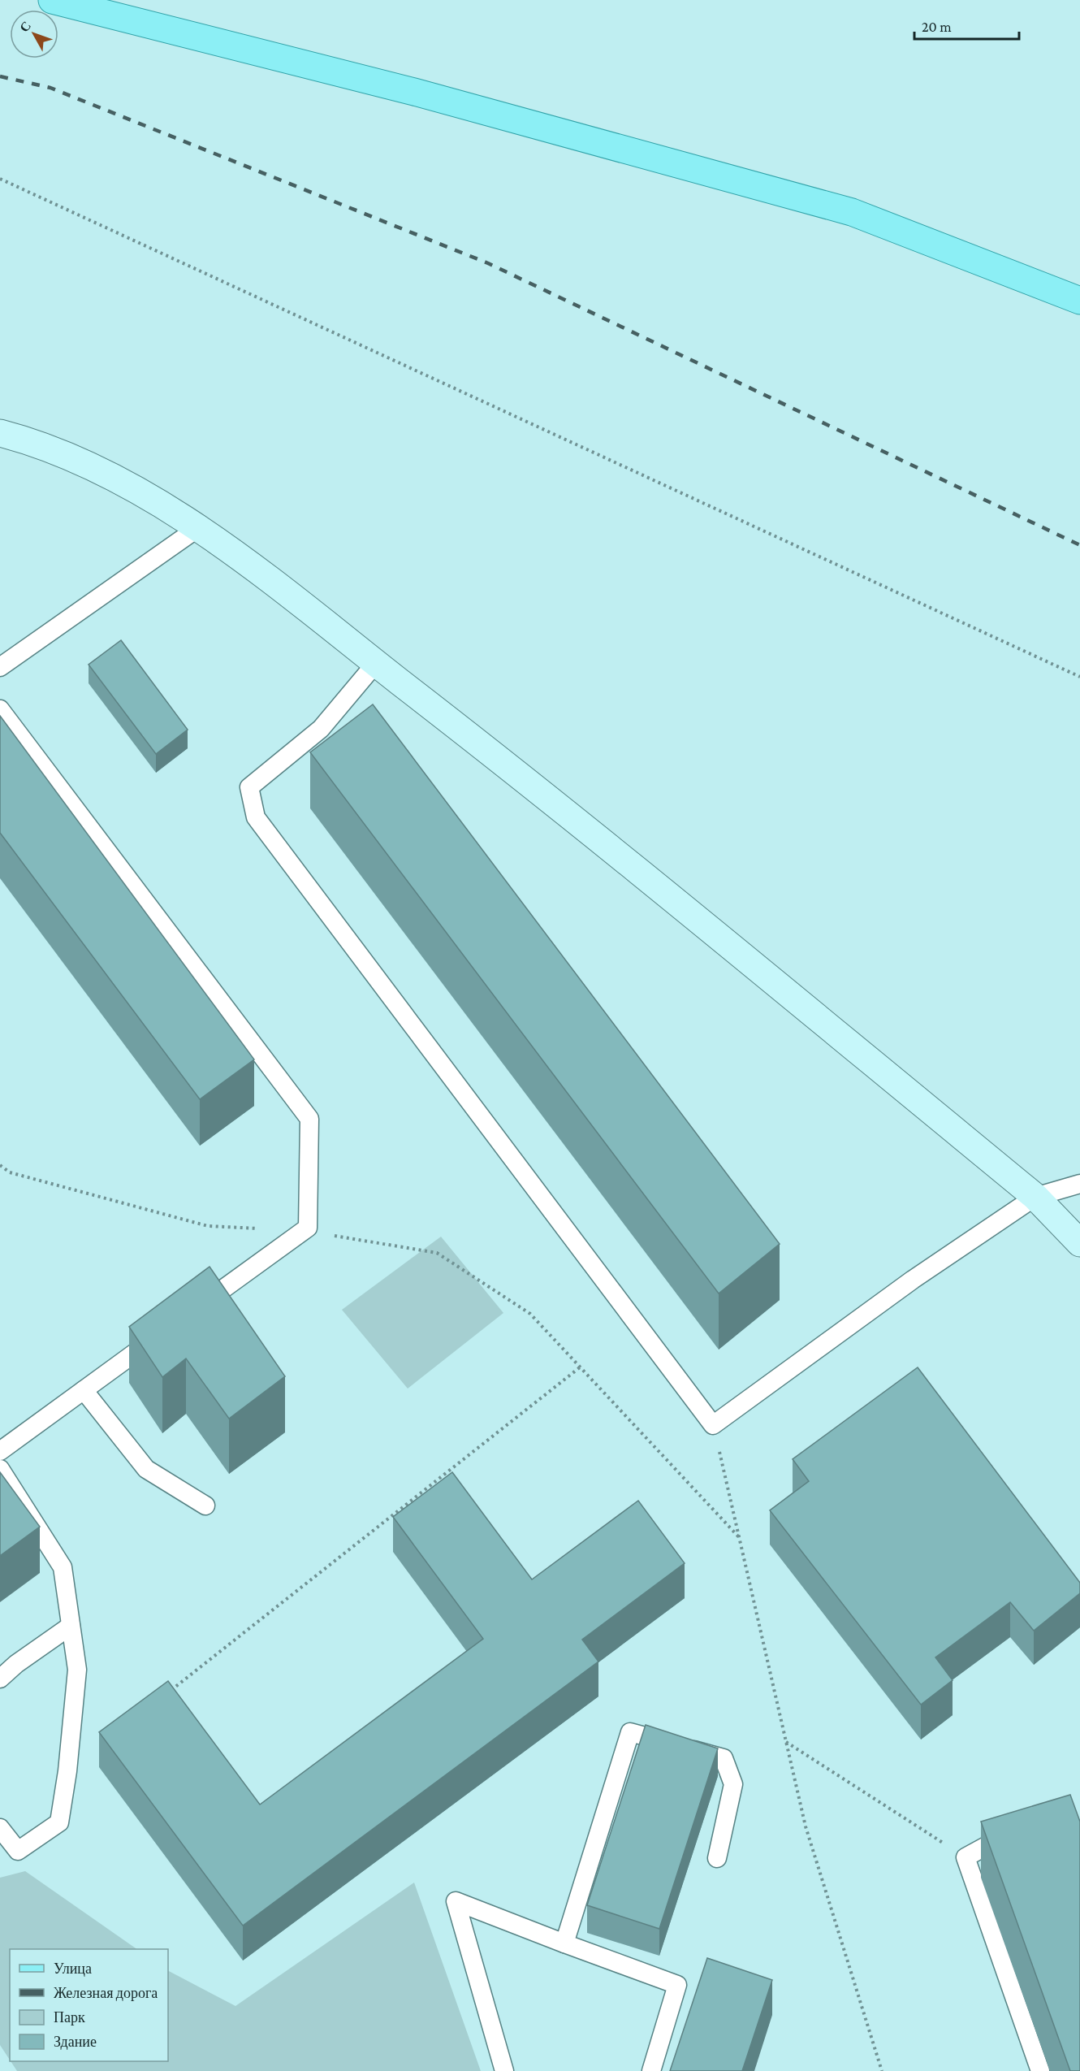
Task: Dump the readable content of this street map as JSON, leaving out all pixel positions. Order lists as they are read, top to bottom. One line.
{"legend":["Улица","Железная дорога","Парк","Здание"],"scale_bar":"20 m","north":"top left"}
